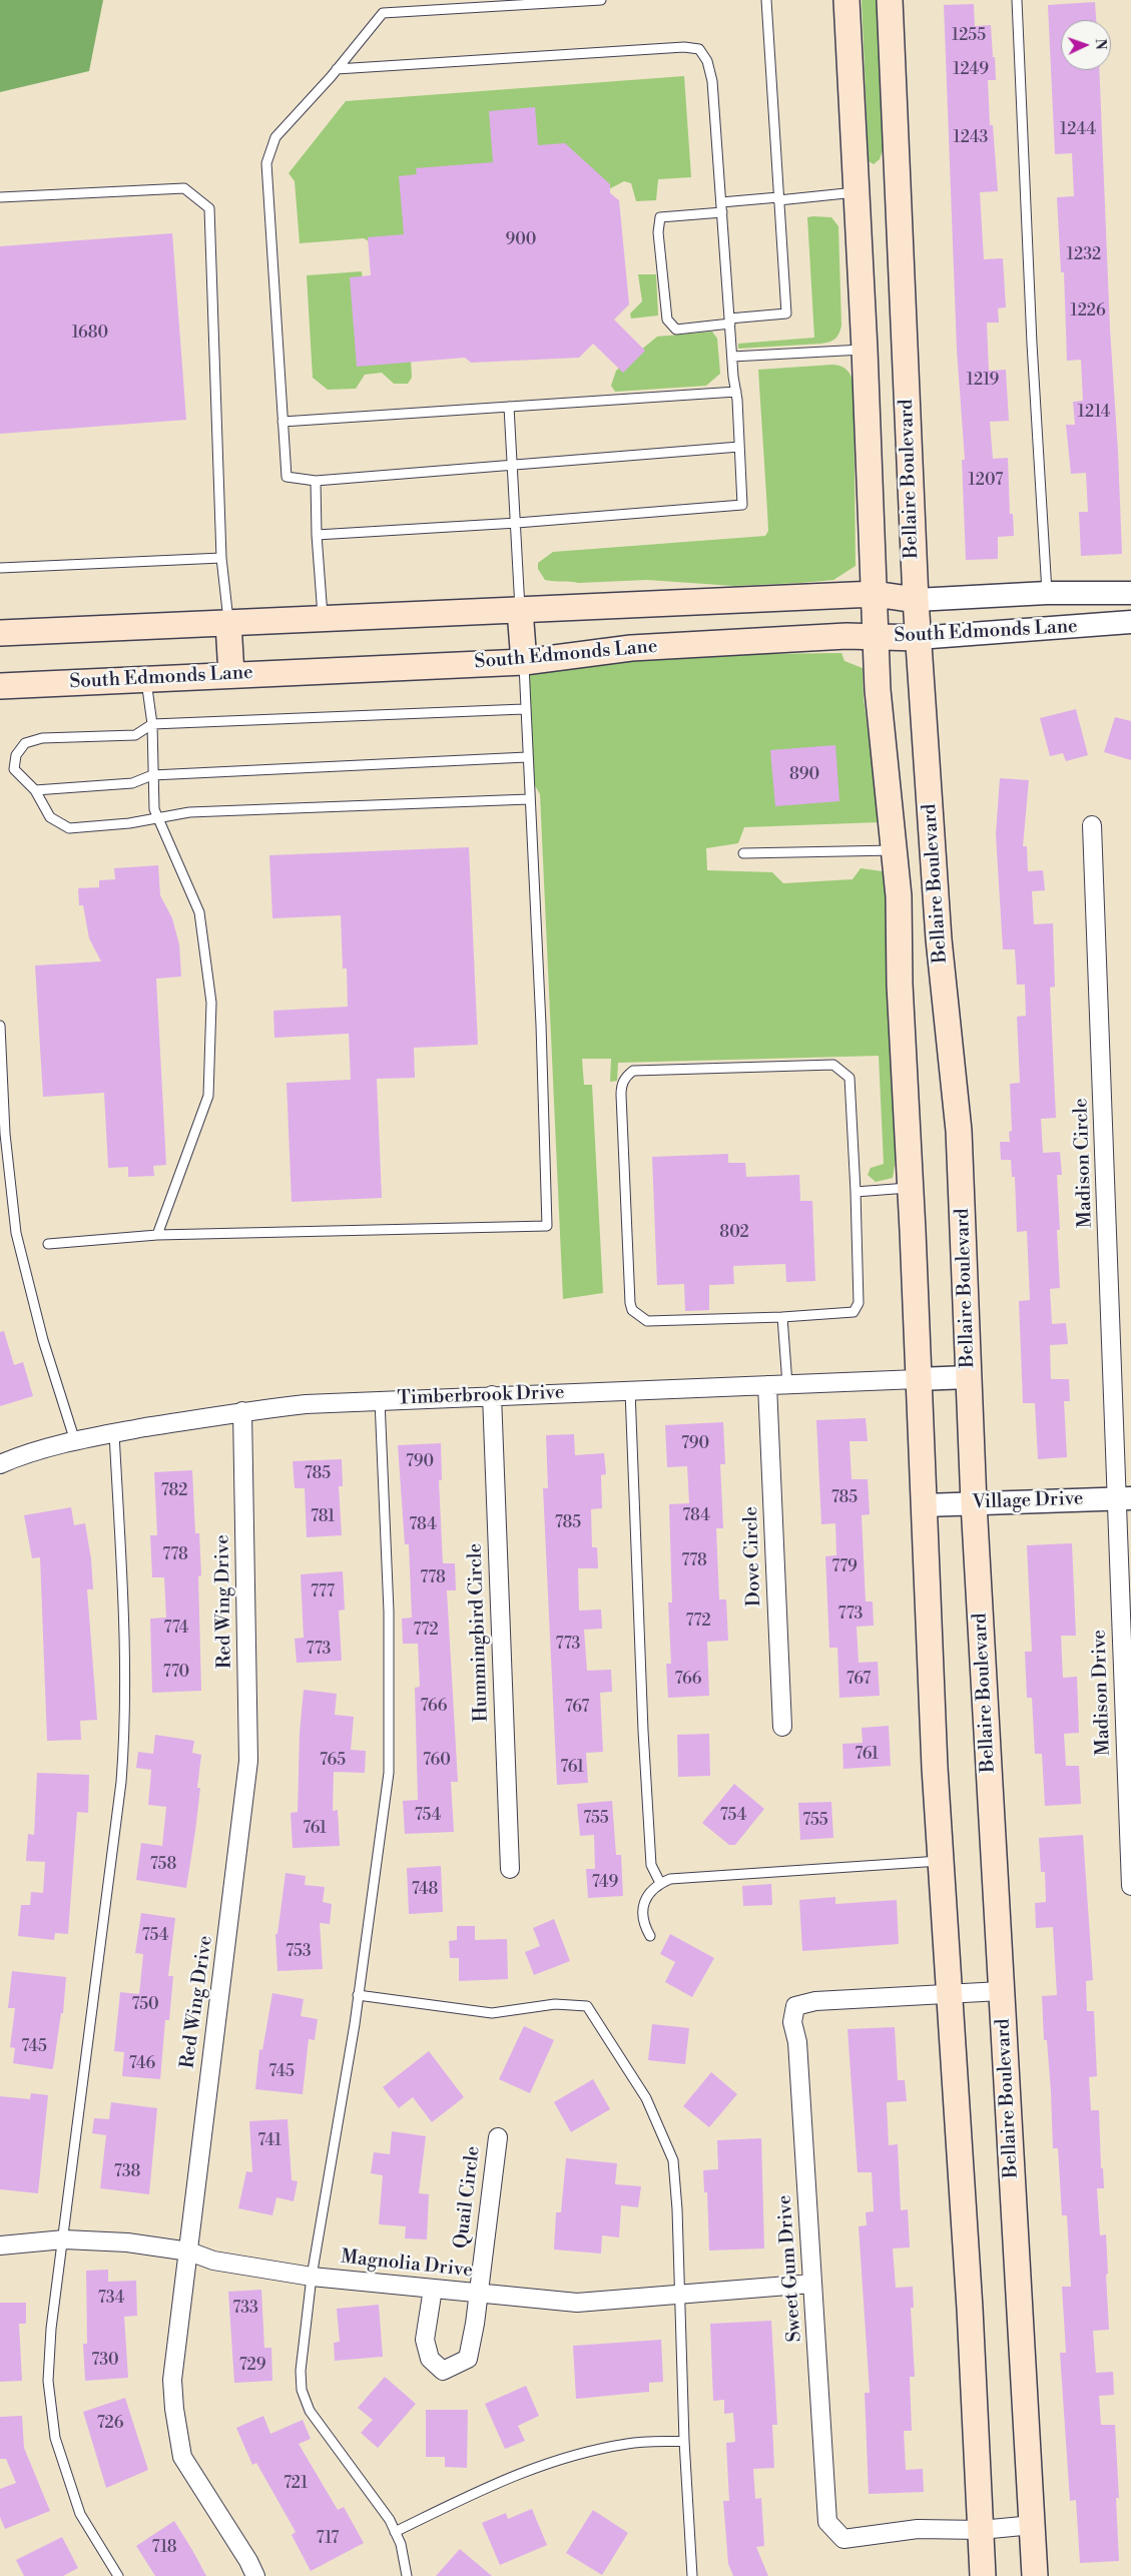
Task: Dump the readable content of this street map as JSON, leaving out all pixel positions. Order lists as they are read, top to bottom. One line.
{"streets":{"main road":["Bellaire Boulevard","South Edmonds Lane"],"street":["Madison Circle","Timberbrook Drive","Village Drive","Dove Circle","Red Wing Drive","Hummingbird Circle","Madison Drive","Quail Circle","Magnolia Drive","Sweet Gum Drive"]},"crossings":[["Bellaire Boulevard","South Edmonds Lane"],["Bellaire Boulevard","Timberbrook Drive"],["Bellaire Boulevard","Village Drive"],["Bellaire Boulevard","Sweet Gum Drive"],["Madison Circle","Village Drive"],["Madison Circle","Madison Drive"],["Timberbrook Drive","Dove Circle"],["Timberbrook Drive","Red Wing Drive"],["Timberbrook Drive","Hummingbird Circle"],["Village Drive","Madison Drive"],["Red Wing Drive","Magnolia Drive"],["Quail Circle","Magnolia Drive"],["Magnolia Drive","Sweet Gum Drive"]],"house_numbers":["1255","1249","1244","1243","900","1232","1226","1680","1219","1214","1207","890","802","790","790","785","782","785","784","781","785","784","778","778","779","778","777","773","772","774","772","773","773","770","766","767","766","767","761","765","760","761","754","754","755","755","761","758","749","748","754","753","750","745","746","745","741","738","734","733","730","729","726","721","717","718"],"north":"right"}
